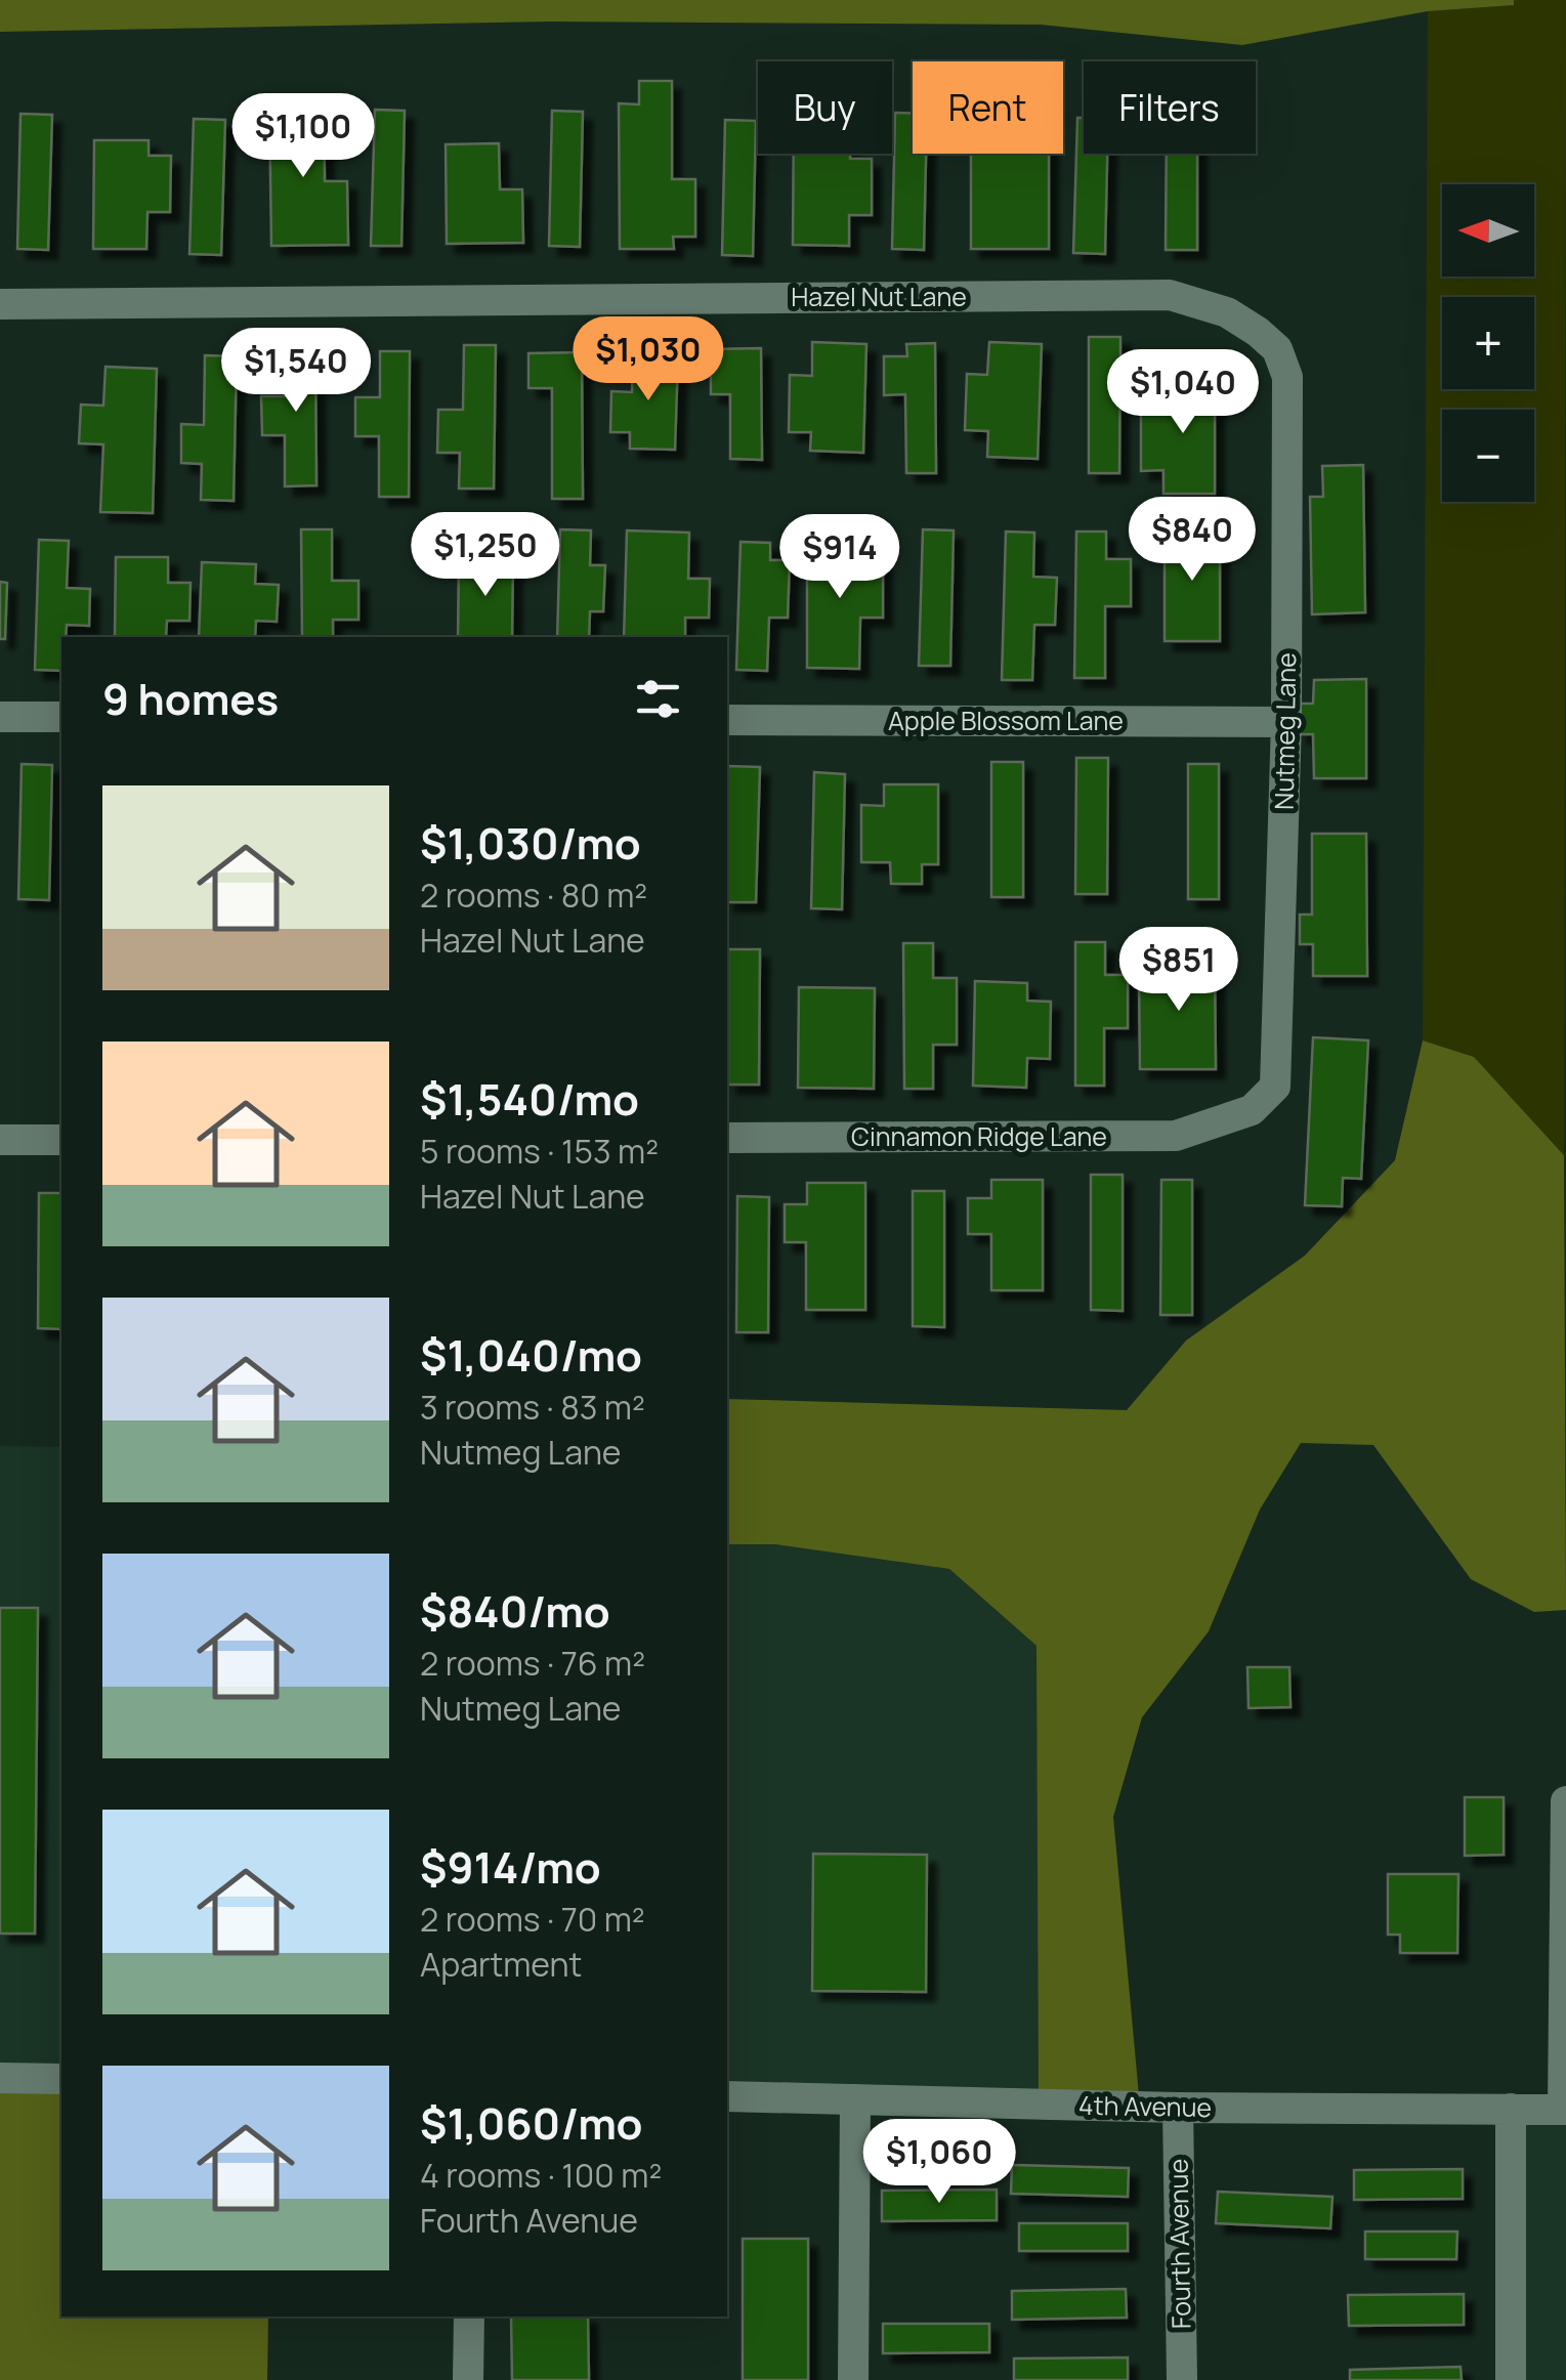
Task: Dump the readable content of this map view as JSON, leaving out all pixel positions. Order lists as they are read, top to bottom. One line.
{"streets":{"street":["Hazel Nut Lane","Apple Blossom Lane","Nutmeg Lane","Cinnamon Ridge Lane","4th Avenue","Fourth Avenue"]},"crossings":[["Hazel Nut Lane","Nutmeg Lane"],["Apple Blossom Lane","Nutmeg Lane"],["Nutmeg Lane","Cinnamon Ridge Lane"],["4th Avenue","Fourth Avenue"]],"north":"left","page":{"chip":["Buy","Rent","Filters"],"price":["$1,100","$1,030","$1,540","$1,040","$840","$1,250","$914","$851","$1,060"],"map_buttons":["+","−"],"heading":"9 homes","list":[{"name":"$1,030/mo","note":"2 rooms · 80 m² · Hazel Nut Lane"},{"name":"$1,540/mo","note":"5 rooms · 153 m² · Hazel Nut Lane"},{"name":"$1,040/mo","note":"3 rooms · 83 m² · Nutmeg Lane"},{"name":"$840/mo","note":"2 rooms · 76 m² · Nutmeg Lane"},{"name":"$914/mo","note":"2 rooms · 70 m² · Apartment"},{"name":"$1,060/mo","note":"4 rooms · 100 m² · Fourth Avenue"}]}}
